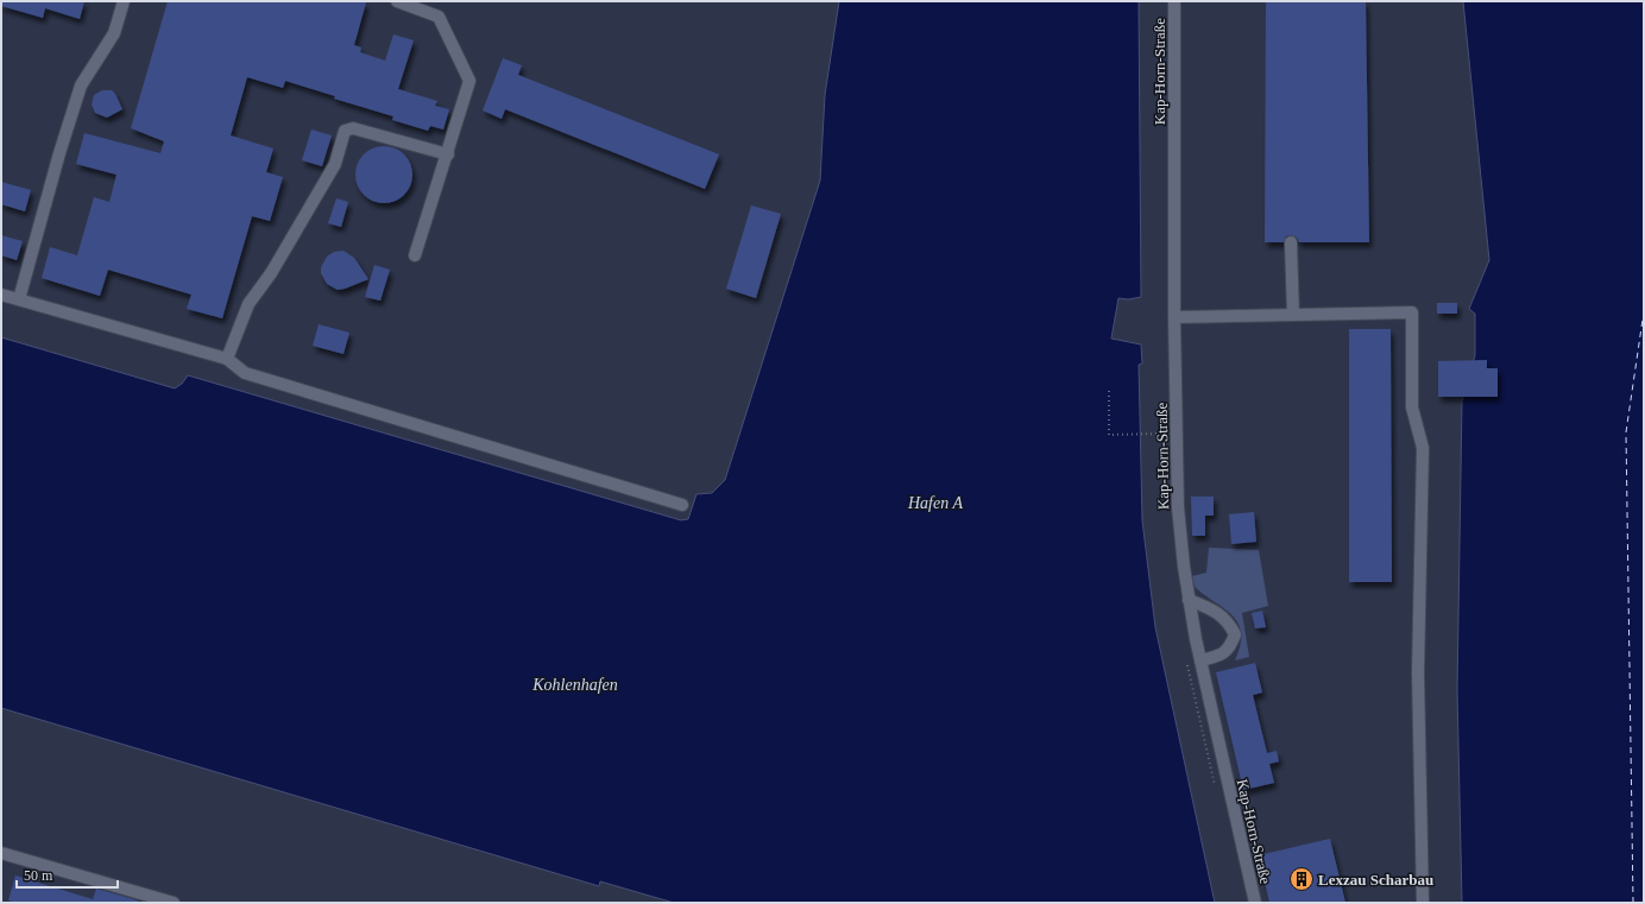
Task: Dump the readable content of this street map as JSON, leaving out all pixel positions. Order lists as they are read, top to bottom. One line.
{"streets":{"street":["Kap-Horn-Straße"]},"water":["Hafen A","Kohlenhafen"],"places":{"building":["Lexzau Scharbau"]},"scale_bar":"50 m"}
